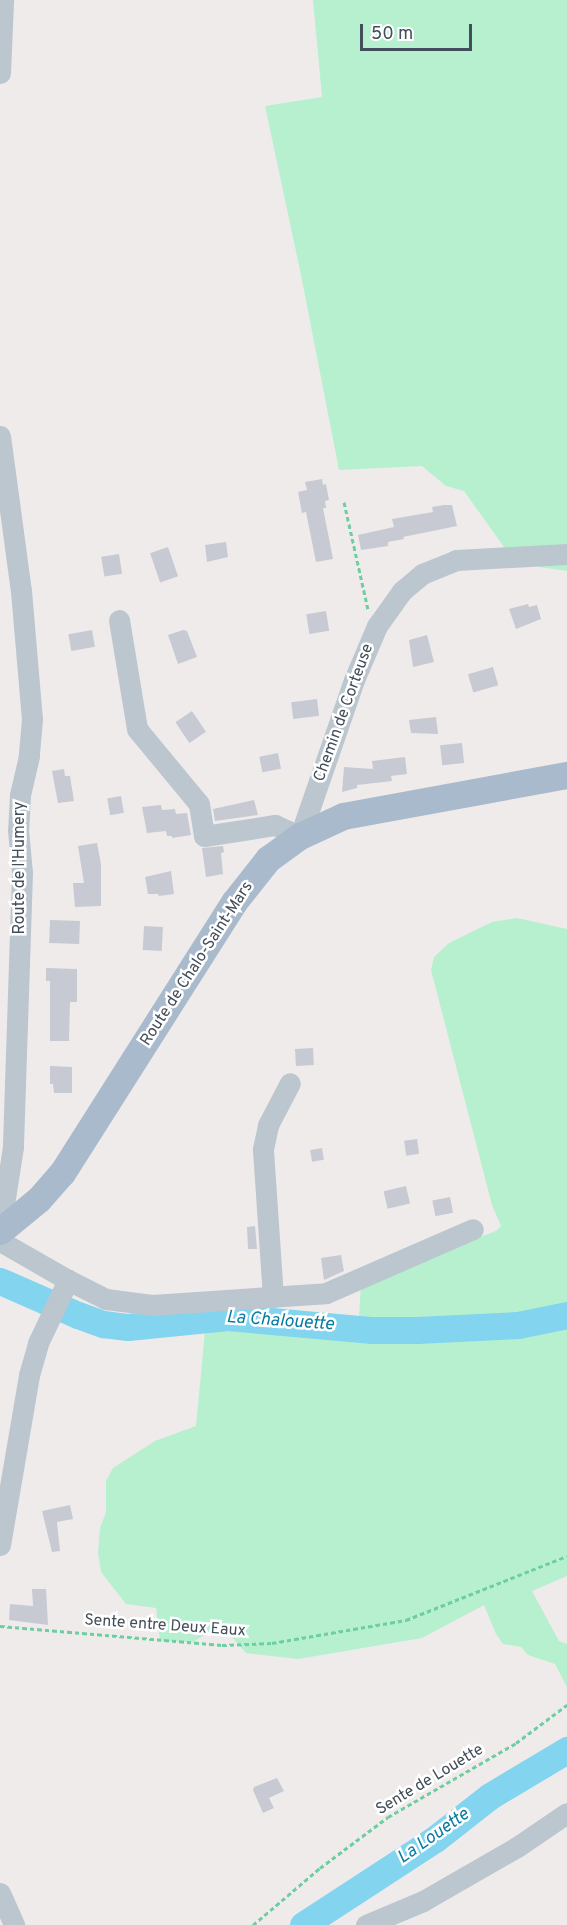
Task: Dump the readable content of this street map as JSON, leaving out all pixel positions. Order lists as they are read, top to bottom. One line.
{"streets":{"main road":["Route de Chalo-Saint-Mars"],"street":["Chemin de Corteuse","Route de l'Humery"],"path":["Sente entre Deux Eaux","Sente de Louette"]},"crossings":[["Chemin de Corteuse","Route de Chalo-Saint-Mars"],["Route de l'Humery","Route de Chalo-Saint-Mars"]],"water":["La Chalouette","La Louette"],"scale_bar":"50 m"}
